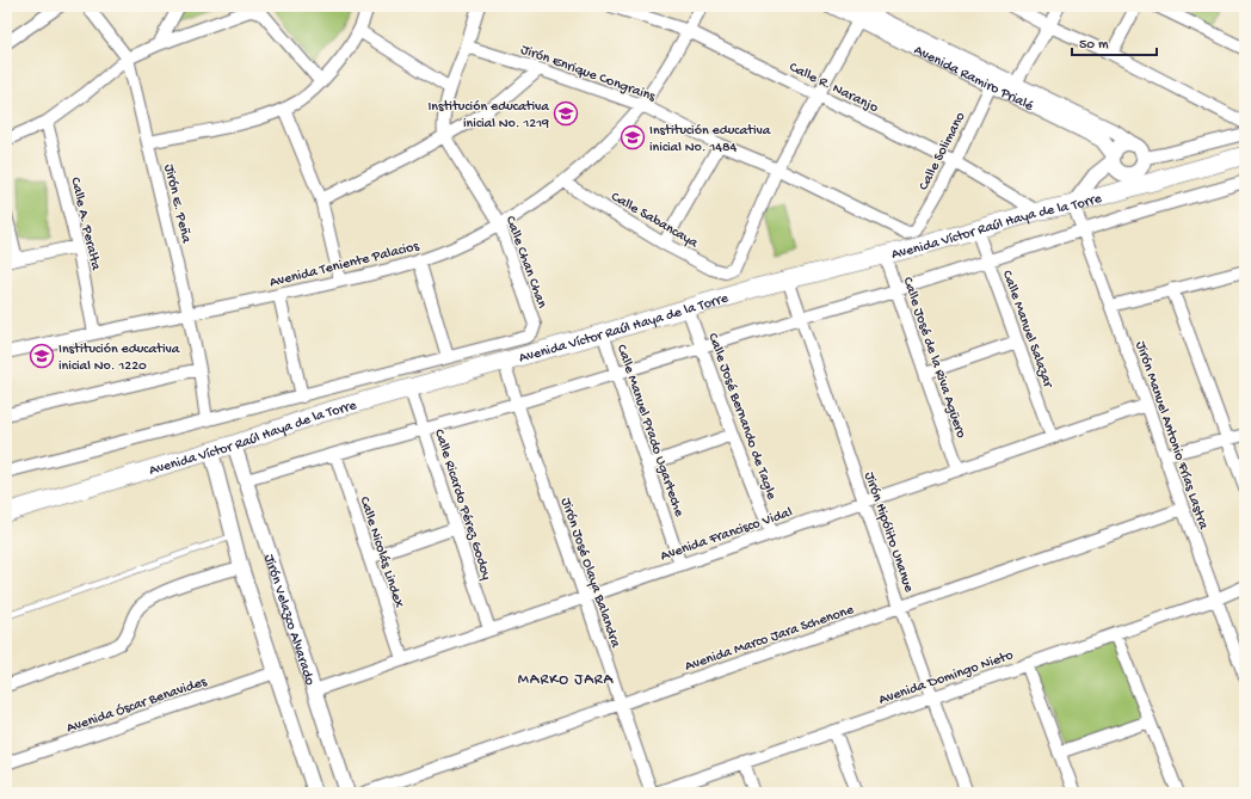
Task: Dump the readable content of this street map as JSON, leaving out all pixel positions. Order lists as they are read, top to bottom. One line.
{"streets":{"main road":["Avenida Víctor Raúl Haya de la Torre"],"street":["Jirón Enrique Congrains","Avenida Ramiro Prialé","Calle R. Naranjo","Calle Solimano","Jirón E. Peña","Calle Sabancaya","Calle A. Peralta","Calle Chan Chan","Avenida Teniente Palacios","Calle Manuel Salazar","Calle José de la Riva Agüero","Calle José Bernando de Tagle","Calle Manuel Prado Ugarteche","Jirón Manuel Antonio Frías Lastra","Calle Ricardo Pérez Godoy","Jirón Hipólito Unanue","Avenida Francisco Vidal","Calle Nicolás Lindex","Jirón José Olaya Balandra","Jirón Velazco Alvarado","Avenida Marco Jara Schenone","Avenida Domingo Nieto","Avenida Óscar Benavides"]},"crossings":[["Jirón Enrique Congrains","Calle Solimano"],["Jirón Enrique Congrains","Calle Sabancaya"],["Jirón Enrique Congrains","Avenida Teniente Palacios"],["Avenida Ramiro Prialé","Calle Solimano"],["Avenida Ramiro Prialé","Avenida Víctor Raúl Haya de la Torre"],["Calle R. Naranjo","Calle Solimano"],["Calle R. Naranjo","Avenida Víctor Raúl Haya de la Torre"],["Calle R. Naranjo","Avenida Teniente Palacios"],["Jirón E. Peña","Avenida Teniente Palacios"],["Calle Sabancaya","Avenida Teniente Palacios"],["Calle A. Peralta","Avenida Teniente Palacios"],["Avenida Víctor Raúl Haya de la Torre","Calle Manuel Salazar"],["Avenida Víctor Raúl Haya de la Torre","Calle José de la Riva Agüero"],["Avenida Víctor Raúl Haya de la Torre","Calle José Bernando de Tagle"],["Avenida Víctor Raúl Haya de la Torre","Calle Manuel Prado Ugarteche"],["Avenida Víctor Raúl Haya de la Torre","Jirón Manuel Antonio Frías Lastra"],["Avenida Víctor Raúl Haya de la Torre","Calle Ricardo Pérez Godoy"],["Avenida Víctor Raúl Haya de la Torre","Jirón Hipólito Unanue"],["Avenida Víctor Raúl Haya de la Torre","Calle Nicolás Lindex"],["Avenida Víctor Raúl Haya de la Torre","Jirón José Olaya Balandra"],["Avenida Víctor Raúl Haya de la Torre","Jirón Velazco Alvarado"],["Calle Chan Chan","Avenida Teniente Palacios"],["Calle Manuel Salazar","Avenida Francisco Vidal"],["Calle José de la Riva Agüero","Avenida Francisco Vidal"],["Calle José Bernando de Tagle","Avenida Francisco Vidal"],["Calle Manuel Prado Ugarteche","Avenida Francisco Vidal"],["Jirón Manuel Antonio Frías Lastra","Avenida Francisco Vidal"],["Jirón Manuel Antonio Frías Lastra","Avenida Marco Jara Schenone"],["Jirón Manuel Antonio Frías Lastra","Avenida Domingo Nieto"],["Calle Ricardo Pérez Godoy","Avenida Francisco Vidal"],["Jirón Hipólito Unanue","Avenida Francisco Vidal"],["Jirón Hipólito Unanue","Avenida Marco Jara Schenone"],["Jirón Hipólito Unanue","Avenida Domingo Nieto"],["Avenida Francisco Vidal","Calle Nicolás Lindex"],["Avenida Francisco Vidal","Jirón José Olaya Balandra"],["Avenida Francisco Vidal","Jirón Velazco Alvarado"],["Jirón José Olaya Balandra","Avenida Marco Jara Schenone"],["Jirón Velazco Alvarado","Avenida Óscar Benavides"]],"districts":["MARKO JARA"],"places":{"school or university":["Institución educativa inicial No. 1219","Institución educativa inicial No. 1484","Institución educativa inicial No. 1220"]},"scale_bar":"50 m"}
